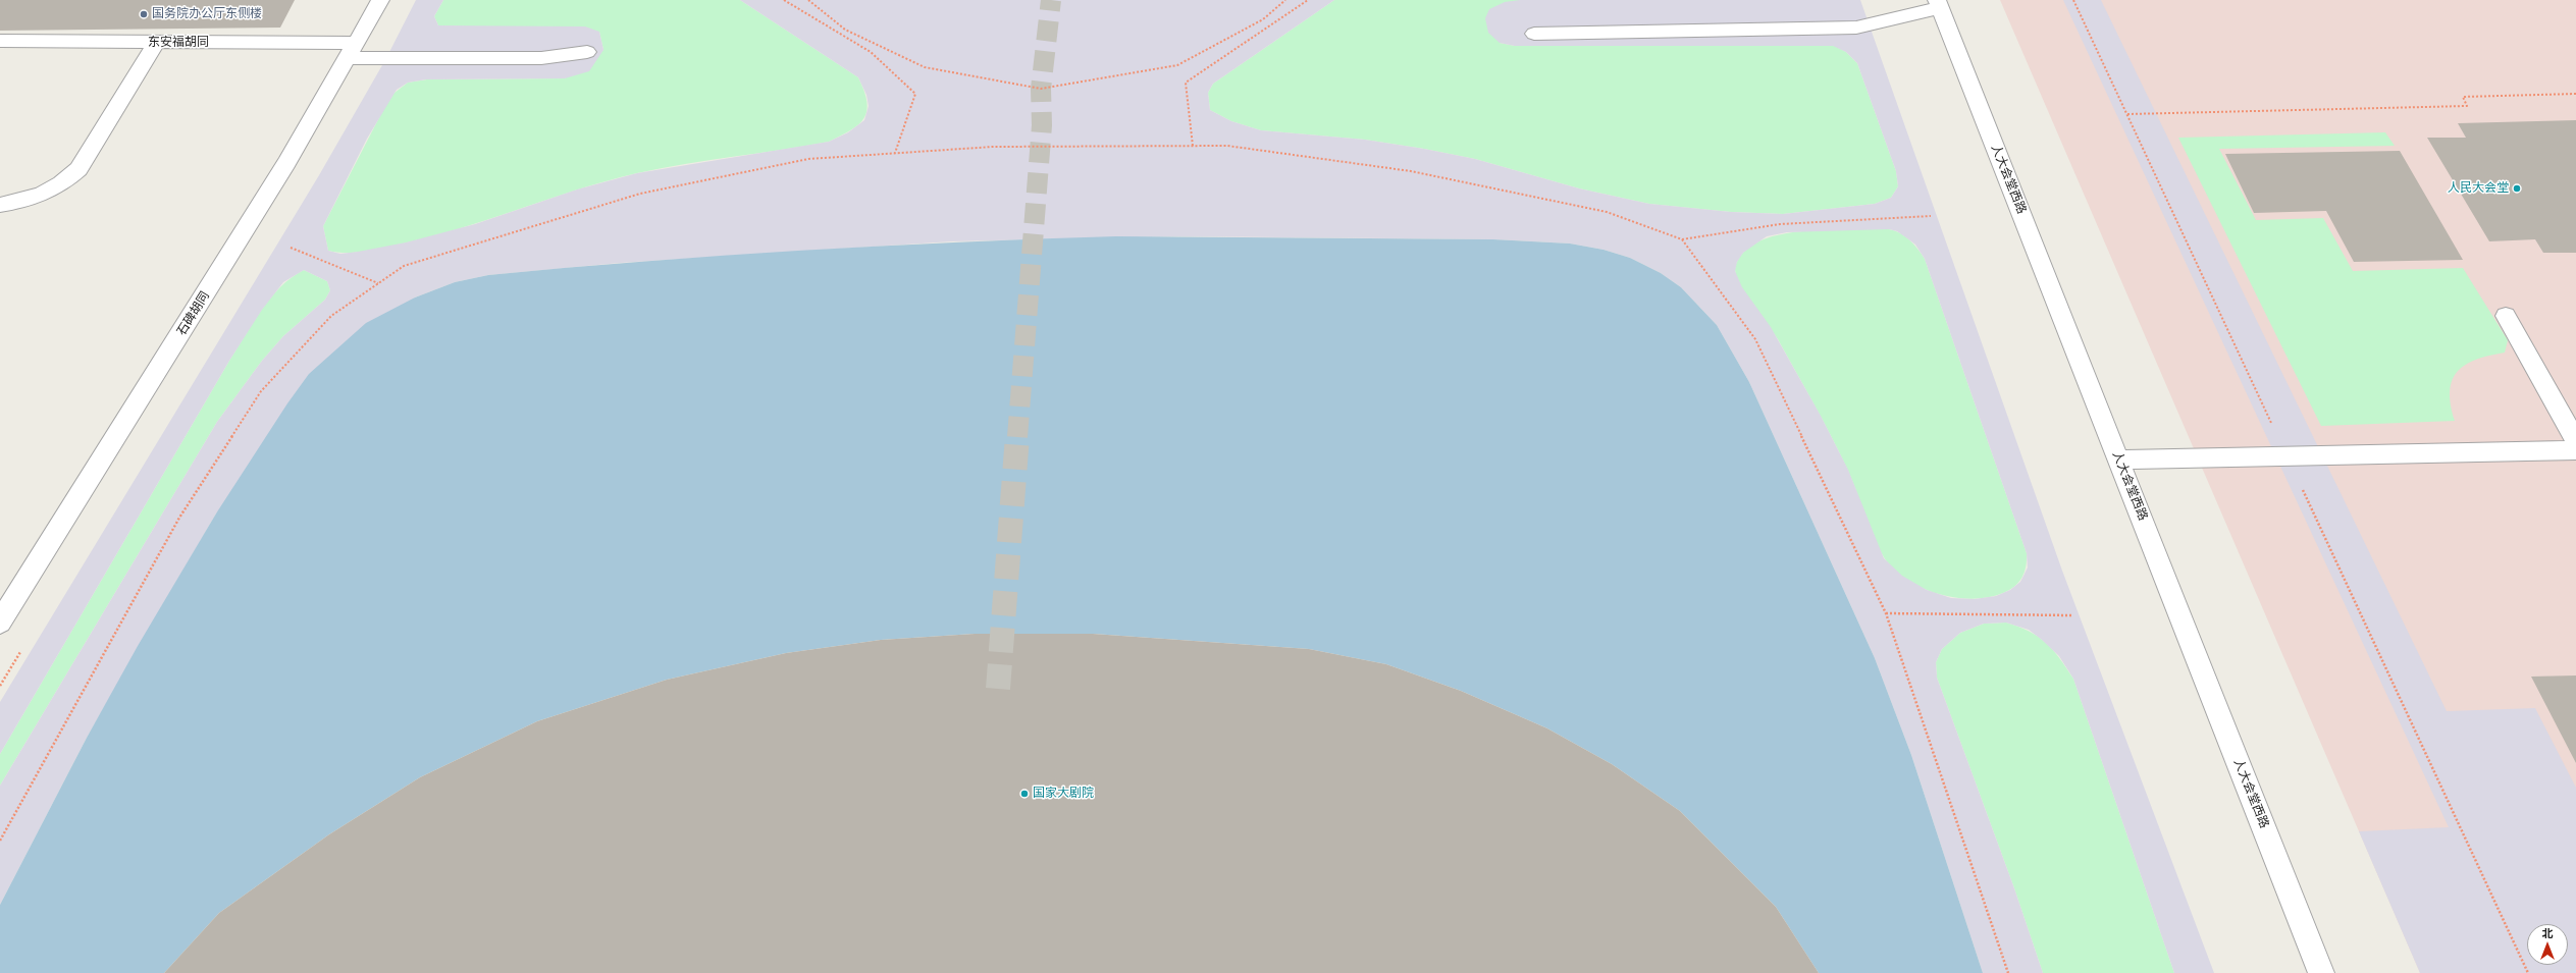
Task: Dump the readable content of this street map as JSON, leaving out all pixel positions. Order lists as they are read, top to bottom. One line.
{"streets":{"street":["东安福胡同","人大会堂西路","石碑胡同"]},"crossings":[["东安福胡同","石碑胡同"]],"places":["国务院办公厅东侧楼","人民大会堂","国家大剧院"],"north":"top"}
